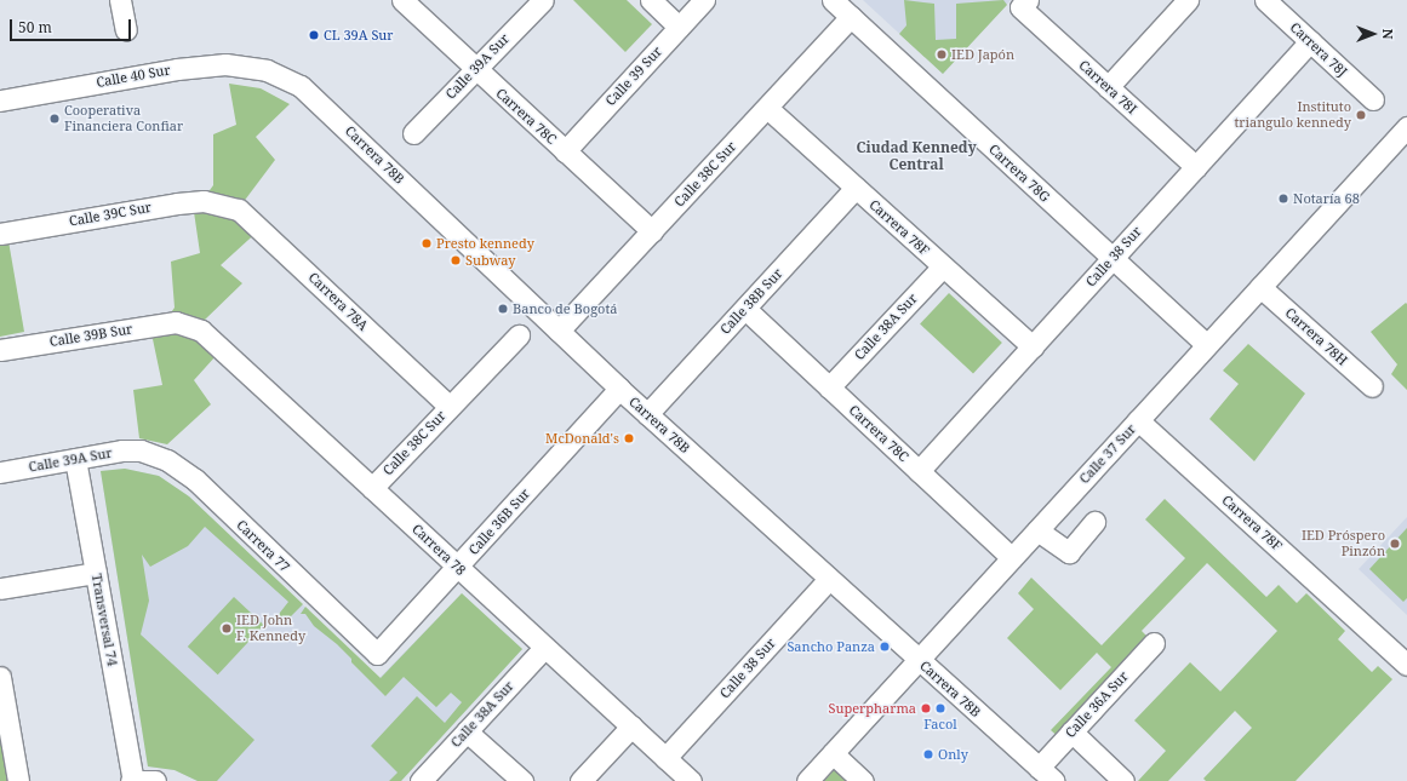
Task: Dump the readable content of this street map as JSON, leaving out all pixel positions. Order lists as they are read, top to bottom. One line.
{"streets":{"street":["Carrera 78J","Calle 39A Sur","Calle 40 Sur","Calle 39 Sur","Carrera 78I","Carrera 78C","Carrera 78B","Carrera 78G","Calle 38C Sur","Calle 39C Sur","Carrera 78F","Calle 38 Sur","Carrera 78A","Calle 38B Sur","Calle 38A Sur","Calle 39B Sur","Carrera 78H","Calle 37 Sur","Calle 36B Sur","Carrera 77","Carrera 78","Transversal 74","Calle 36A Sur"]},"crossings":[["Carrera 78J","Calle 38 Sur"],["Calle 39A Sur","Carrera 78C"],["Calle 39A Sur","Carrera 77"],["Calle 39A Sur","Transversal 74"],["Calle 40 Sur","Carrera 78B"],["Calle 39 Sur","Carrera 78C"],["Carrera 78I","Calle 38 Sur"],["Carrera 78C","Calle 38C Sur"],["Carrera 78C","Calle 38 Sur"],["Carrera 78C","Calle 38B Sur"],["Carrera 78C","Calle 38A Sur"],["Carrera 78C","Calle 37 Sur"],["Carrera 78B","Calle 38C Sur"],["Carrera 78B","Calle 38 Sur"],["Carrera 78B","Calle 38B Sur"],["Carrera 78B","Calle 37 Sur"],["Carrera 78B","Calle 36B Sur"],["Carrera 78B","Calle 36A Sur"],["Carrera 78G","Calle 38C Sur"],["Carrera 78G","Calle 38 Sur"],["Carrera 78G","Calle 37 Sur"],["Calle 38C Sur","Carrera 78F"],["Calle 38C Sur","Carrera 78A"],["Calle 38C Sur","Carrera 78"],["Calle 39C Sur","Carrera 78A"],["Carrera 78F","Calle 38 Sur"],["Carrera 78F","Calle 38B Sur"],["Carrera 78F","Calle 38A Sur"],["Carrera 78F","Calle 37 Sur"],["Calle 38 Sur","Carrera 78"],["Calle 38A Sur","Carrera 78"],["Calle 39B Sur","Carrera 78"],["Carrera 78H","Calle 37 Sur"],["Calle 36B Sur","Carrera 77"],["Calle 36B Sur","Carrera 78"]],"districts":["Ciudad Kennedy Central"],"places":["CL 39A Sur","IED Japón","Instituto triangulo kennedy","Cooperativa Financiera Confiar","Notaría 68","Presto kennedy","Subway","Banco de Bogotá","McDonald's","IED Próspero Pinzón","IED John F. Kennedy","Sancho Panza","Superpharma","Facol","Only"],"scale_bar":"50 m","north":"right"}
